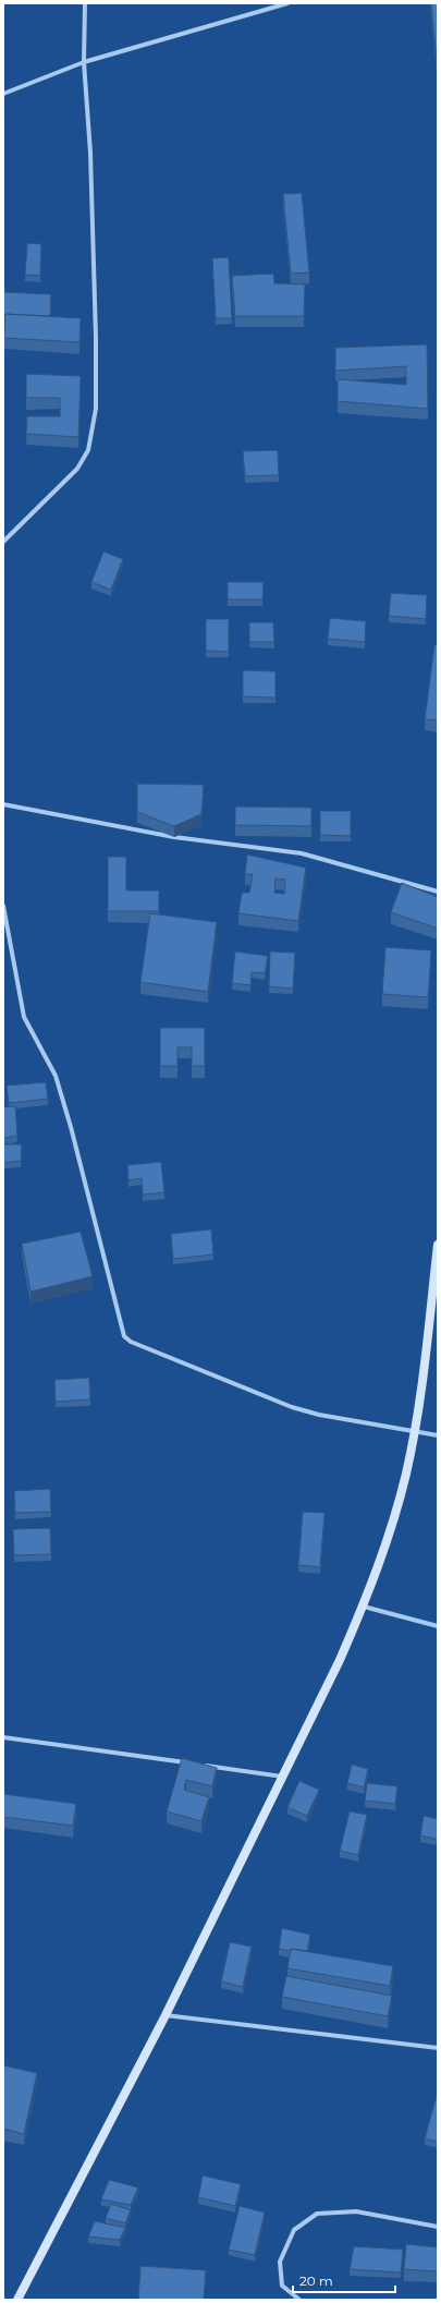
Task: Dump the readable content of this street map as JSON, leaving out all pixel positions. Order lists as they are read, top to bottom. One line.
{"scale_bar":"20 m"}
